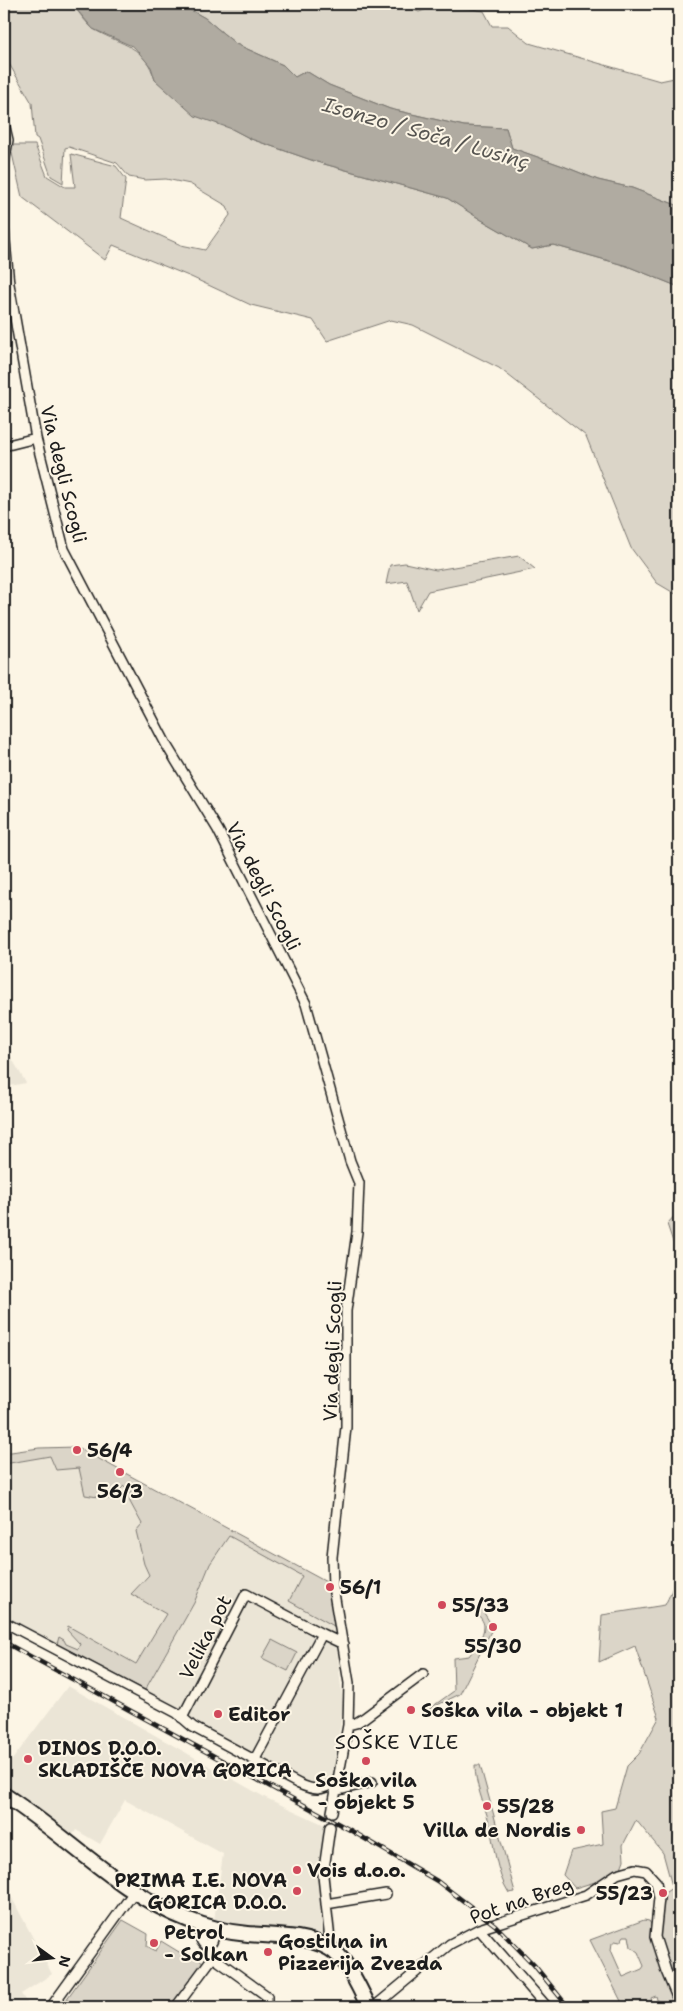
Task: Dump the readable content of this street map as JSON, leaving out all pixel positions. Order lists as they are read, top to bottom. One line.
{"streets":{"street":["Via degli Scogli","Velika pot","Pot na Breg"]},"crossings":[["Via degli Scogli","Velika pot"]],"districts":["SOŠKE VILE"],"water":["Isonzo / Soča / Lusinç"],"places":["56/4","56/3","56/1","55/33","55/30","Soška vila - objekt 1","Editor","DINOS D.O.O. SKLADIŠČE NOVA GORICA","Soška vila - objekt 5","55/28","Villa de Nordis","Vois d.o.o.","PRIMA I.E. NOVA GORICA D.O.O.","55/23","Petrol - Solkan","Gostilna in Pizzerija Zvezda"],"north":"right"}
